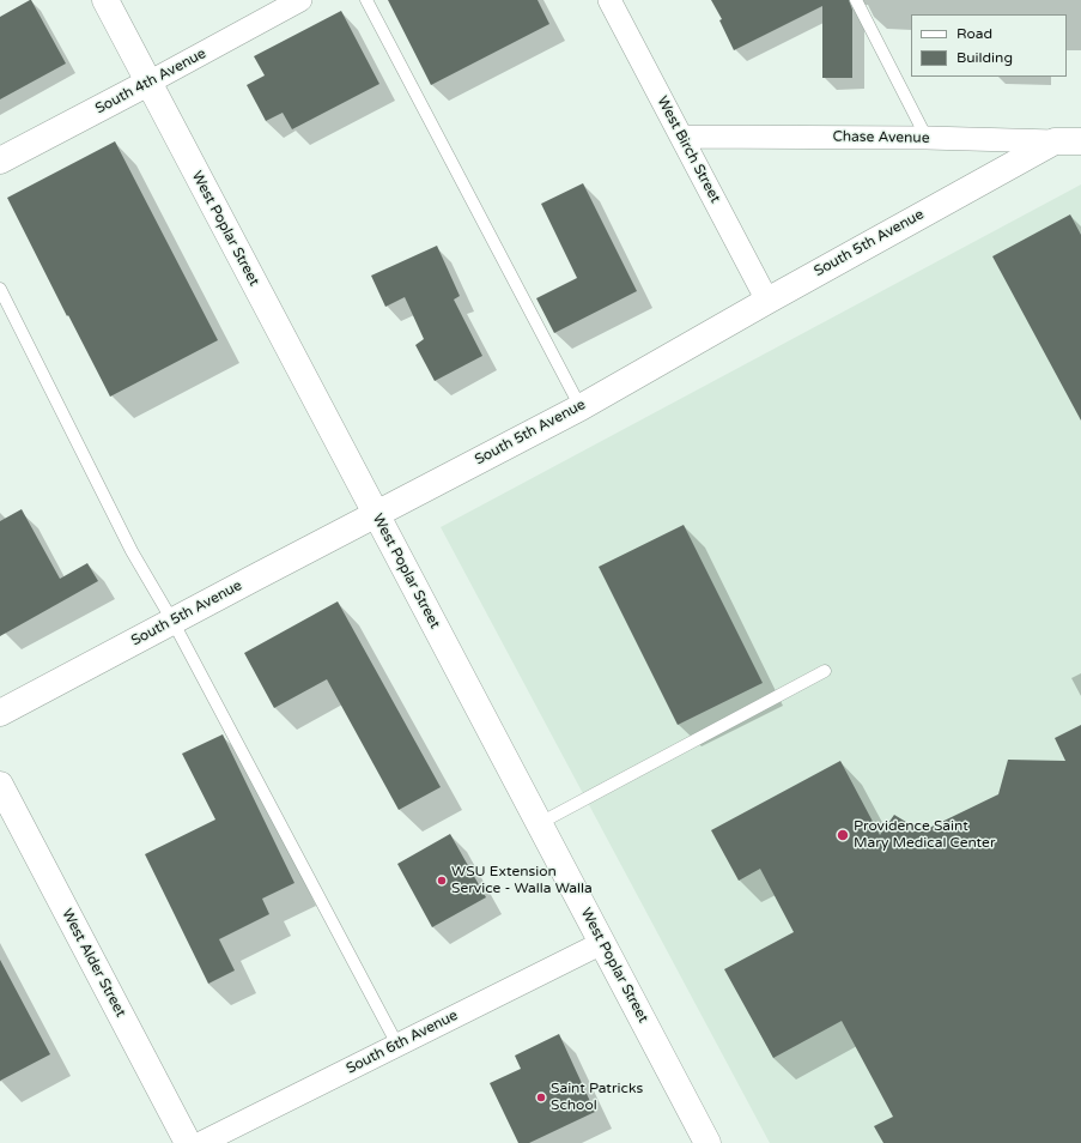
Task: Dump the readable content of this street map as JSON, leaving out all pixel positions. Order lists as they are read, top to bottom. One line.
{"streets":{"main road":["South 4th Avenue","Chase Avenue","West Poplar Street","South 5th Avenue","West Alder Street"],"street":["West Birch Street","South 6th Avenue"]},"crossings":[["South 4th Avenue","West Poplar Street"],["Chase Avenue","West Birch Street"],["Chase Avenue","South 5th Avenue"],["West Birch Street","South 5th Avenue"],["West Poplar Street","South 5th Avenue"],["West Poplar Street","South 6th Avenue"]],"places":["Providence Saint Mary Medical Center","WSU Extension Service - Walla Walla","Saint Patricks School"],"legend":["Road","Building"]}
